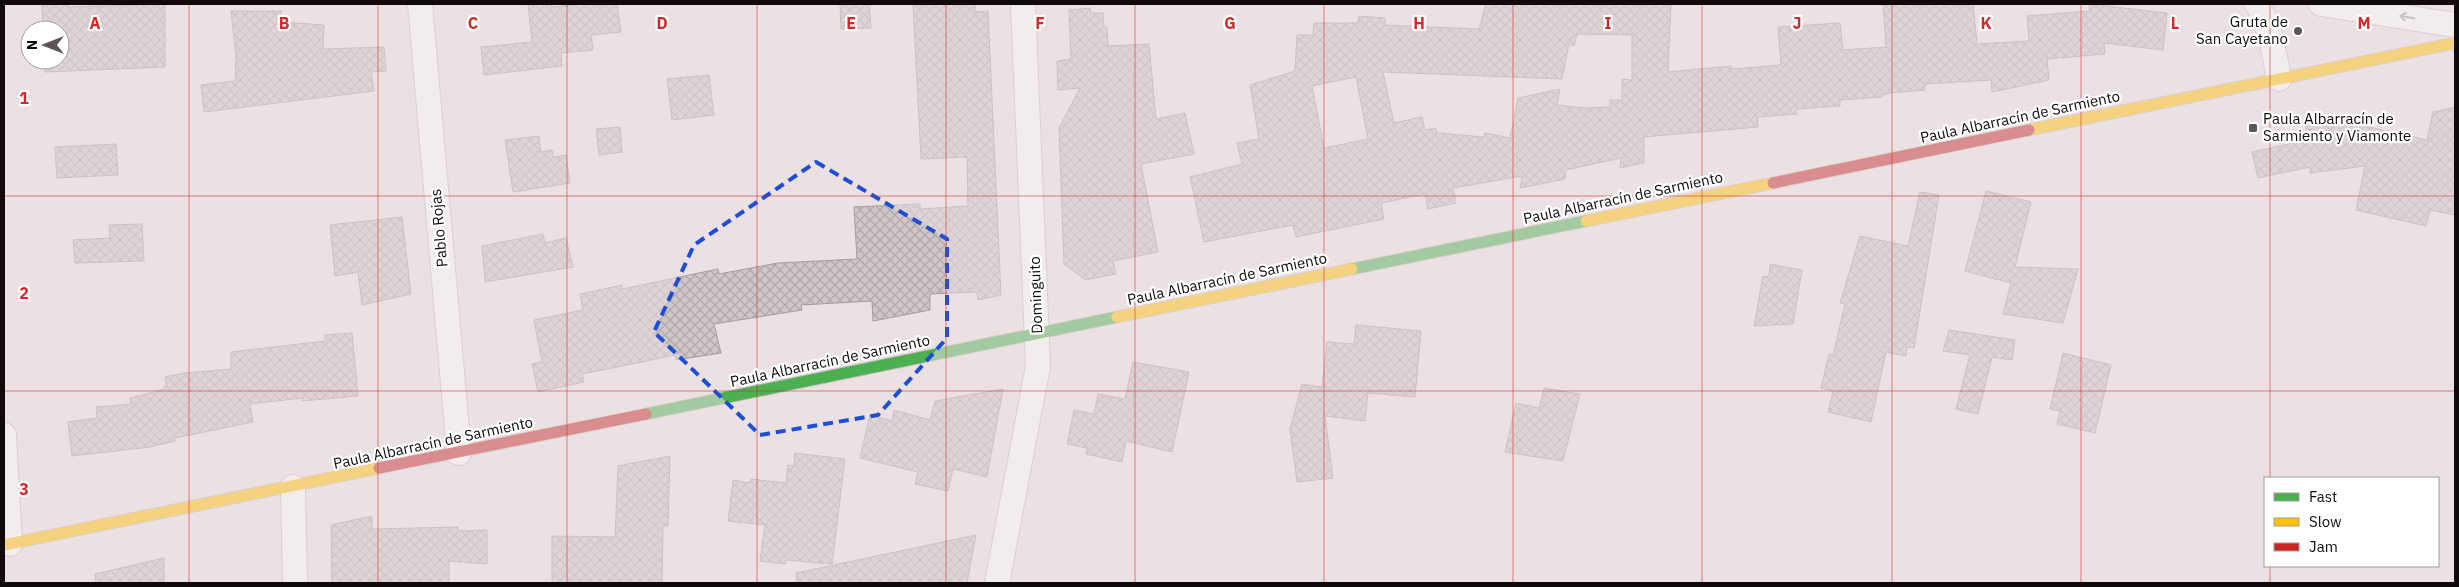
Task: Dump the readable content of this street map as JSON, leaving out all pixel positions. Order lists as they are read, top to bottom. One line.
{"streets":{"main road":["Paula Albarracín de Sarmiento"],"street":["Pablo Rojas","Dominguito"]},"crossings":[["Paula Albarracín de Sarmiento","Pablo Rojas"],["Paula Albarracín de Sarmiento","Dominguito"]],"places":{"other":["Gruta de San Cayetano"],"transit":["Paula Albarracín de Sarmiento y Viamonte"]},"legend":["Fast","Slow","Jam"],"north":"left","grid":{"columns":["A","B","C","D","E","F","G","H","I","J","K","L","M"],"rows":["1","2","3"]}}
